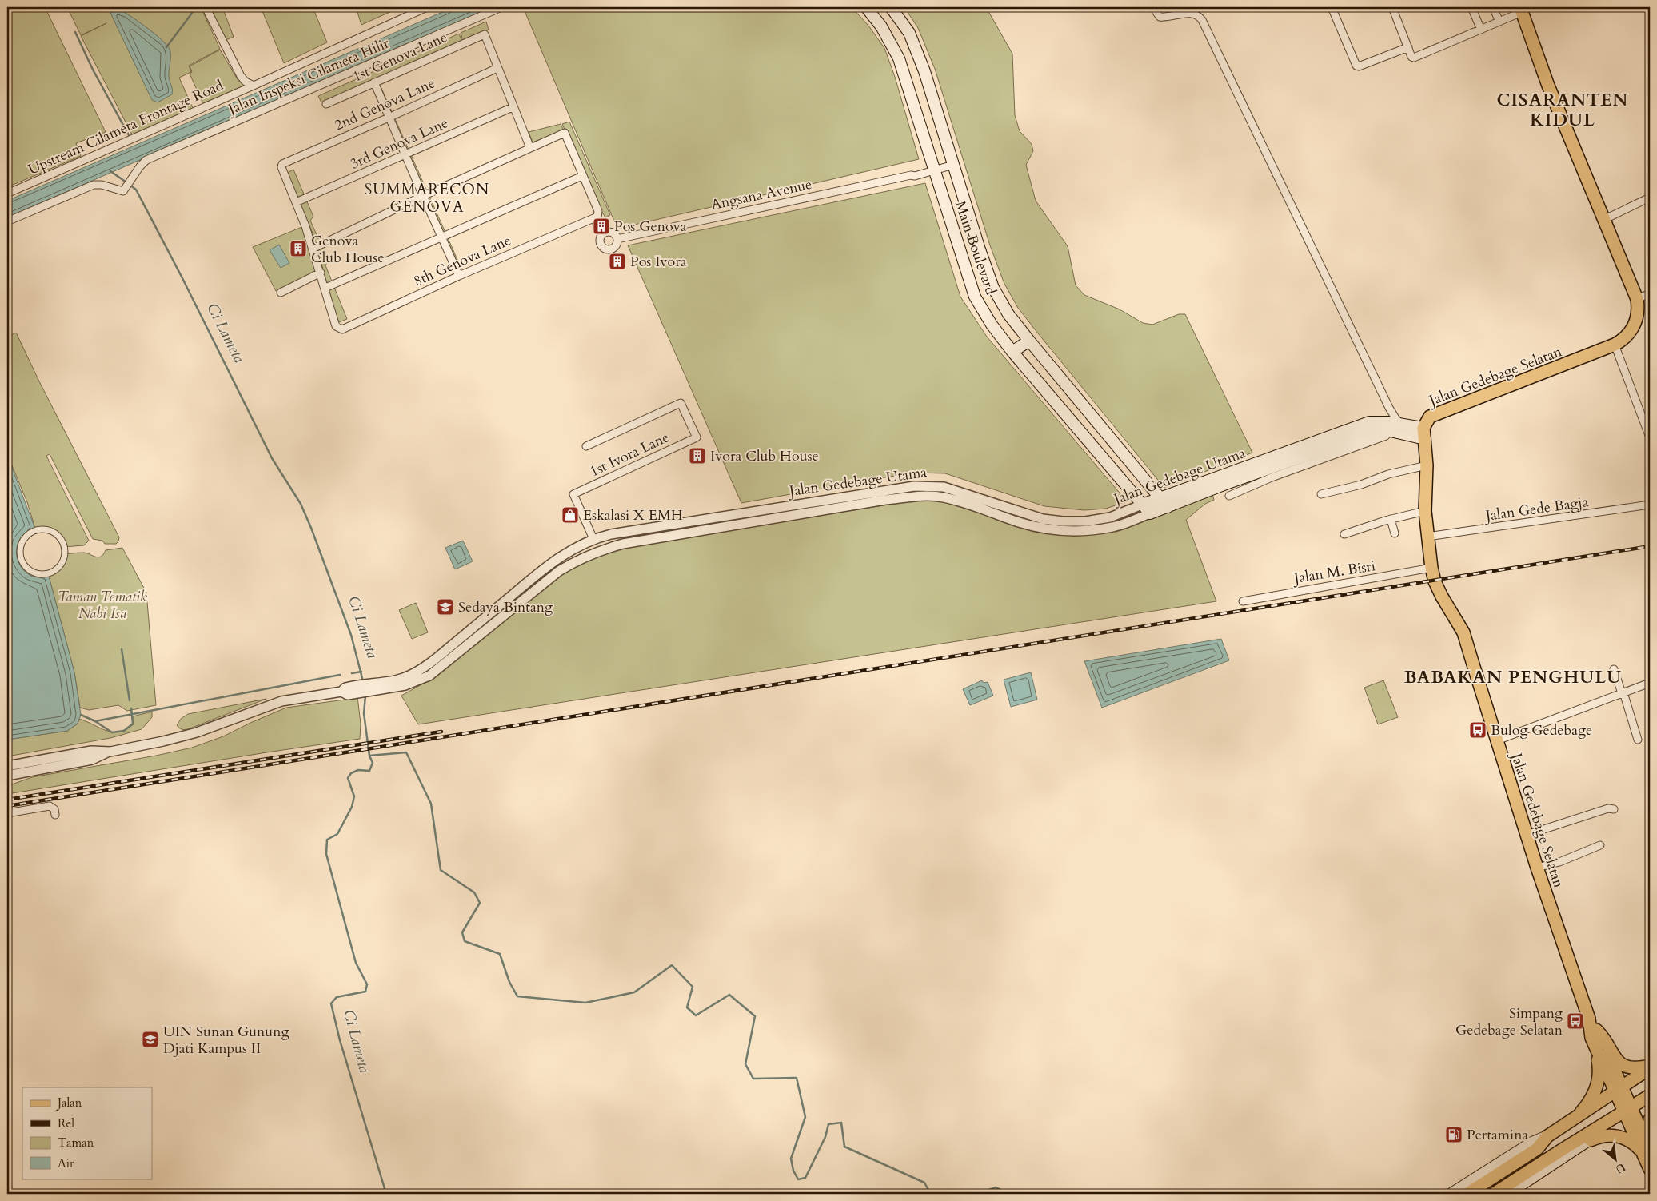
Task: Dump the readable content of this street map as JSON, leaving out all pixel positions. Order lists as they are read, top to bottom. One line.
{"streets":{"main road":["Main Boulevard","Jalan Gedebage Selatan","Jalan Gedebage Utama"],"street":["1st Genova Lane","Jalan Inspeksi Cilameta Hilir","2nd Genova Lane","Upstream Cilameta Frontage Road","3rd Genova Lane","Angsana Avenue","8th Genova Lane","1st Ivora Lane","Jalan Gede Bagja","Jalan M. Bisri"]},"crossings":[["1st Genova Lane","2nd Genova Lane"],["2nd Genova Lane","3rd Genova Lane"],["Angsana Avenue","Main Boulevard"],["Angsana Avenue","8th Genova Lane"],["Main Boulevard","Jalan Gedebage Utama"],["Jalan Gedebage Selatan","Jalan Gedebage Utama"],["Jalan Gedebage Selatan","Jalan Gede Bagja"],["Jalan Gedebage Selatan","Jalan M. Bisri"],["1st Ivora Lane","Jalan Gedebage Utama"]],"districts":["CISARANTEN KIDUL","SUMMARECON GENOVA","BABAKAN PENGHULU"],"water":["Ci Lameta"],"parks":["Taman Tematik Nabi Isa"],"places":{"building":["Pos Genova","Genova Club House","Pos Ivora","Ivora Club House"],"shop":["Eskalasi X EMH"],"school or university":["Sedaya Bintang","UIN Sunan Gunung Djati Kampus II"],"bus stop":["Bulog Gedebage","Simpang Gedebage Selatan"],"fuel station":["Pertamina"]},"legend":["Jalan","Rel","Taman","Air"],"north":"bottom right"}
